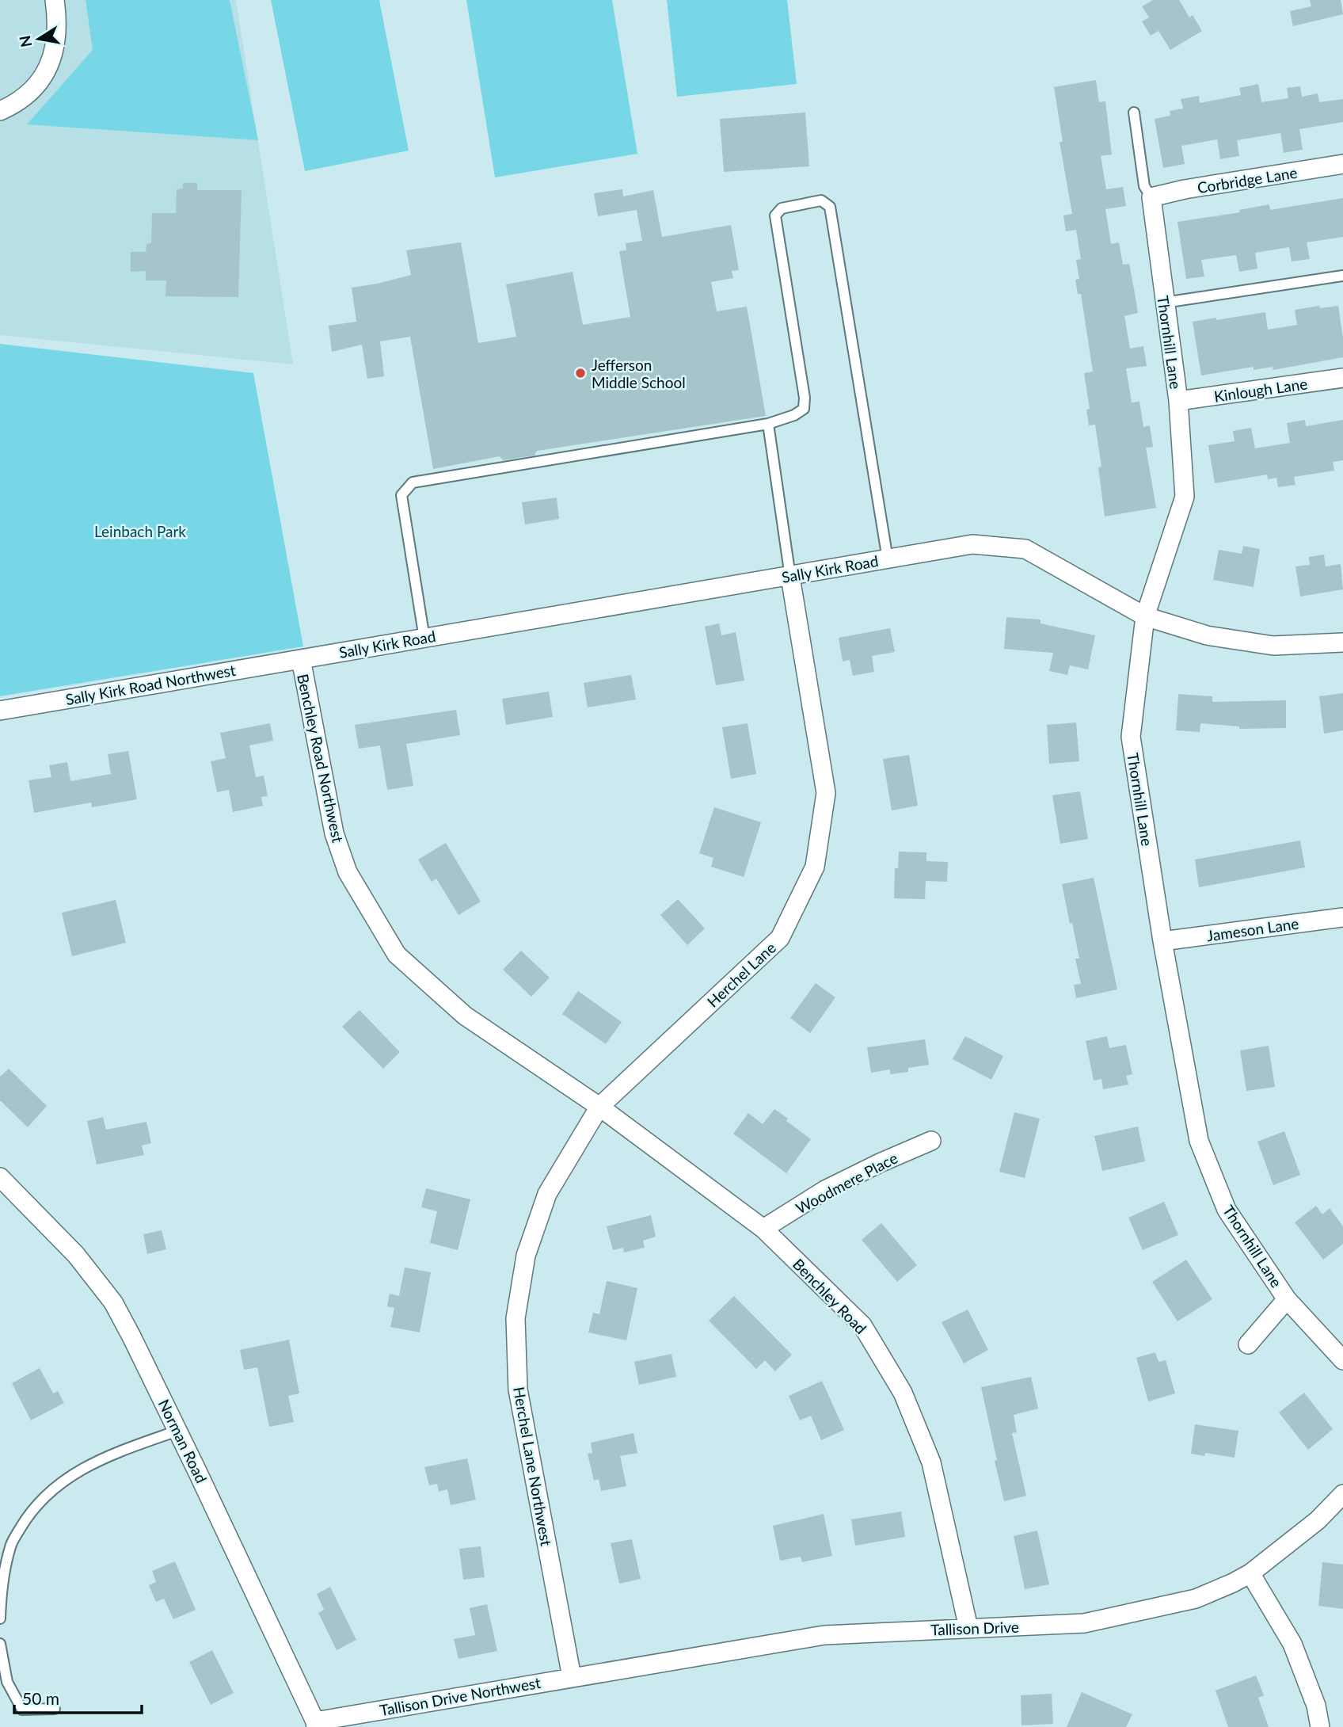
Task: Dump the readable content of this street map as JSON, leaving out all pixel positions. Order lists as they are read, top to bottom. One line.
{"streets":{"street":["Corbridge Lane","Thornhill Lane","Kinlough Lane","Sally Kirk Road","Sally Kirk Road Northwest","Benchley Road Northwest","Jameson Lane","Herchel Lane","Woodmere Place","Benchley Road","Norman Road","Herchel Lane Northwest","Tallison Drive","Tallison Drive Northwest"]},"crossings":[["Corbridge Lane","Thornhill Lane"],["Thornhill Lane","Kinlough Lane"],["Thornhill Lane","Sally Kirk Road"],["Thornhill Lane","Jameson Lane"],["Sally Kirk Road","Sally Kirk Road Northwest"],["Sally Kirk Road","Benchley Road Northwest"],["Sally Kirk Road","Herchel Lane"],["Sally Kirk Road Northwest","Benchley Road Northwest"],["Benchley Road Northwest","Herchel Lane"],["Benchley Road Northwest","Benchley Road"],["Benchley Road Northwest","Herchel Lane Northwest"],["Herchel Lane","Benchley Road"],["Herchel Lane","Herchel Lane Northwest"],["Woodmere Place","Benchley Road"],["Benchley Road","Herchel Lane Northwest"],["Benchley Road","Tallison Drive"],["Norman Road","Tallison Drive Northwest"],["Herchel Lane Northwest","Tallison Drive"],["Herchel Lane Northwest","Tallison Drive Northwest"],["Tallison Drive","Tallison Drive Northwest"]],"parks":["Leinbach Park"],"places":["Jefferson Middle School"],"scale_bar":"50 m","north":"left"}
